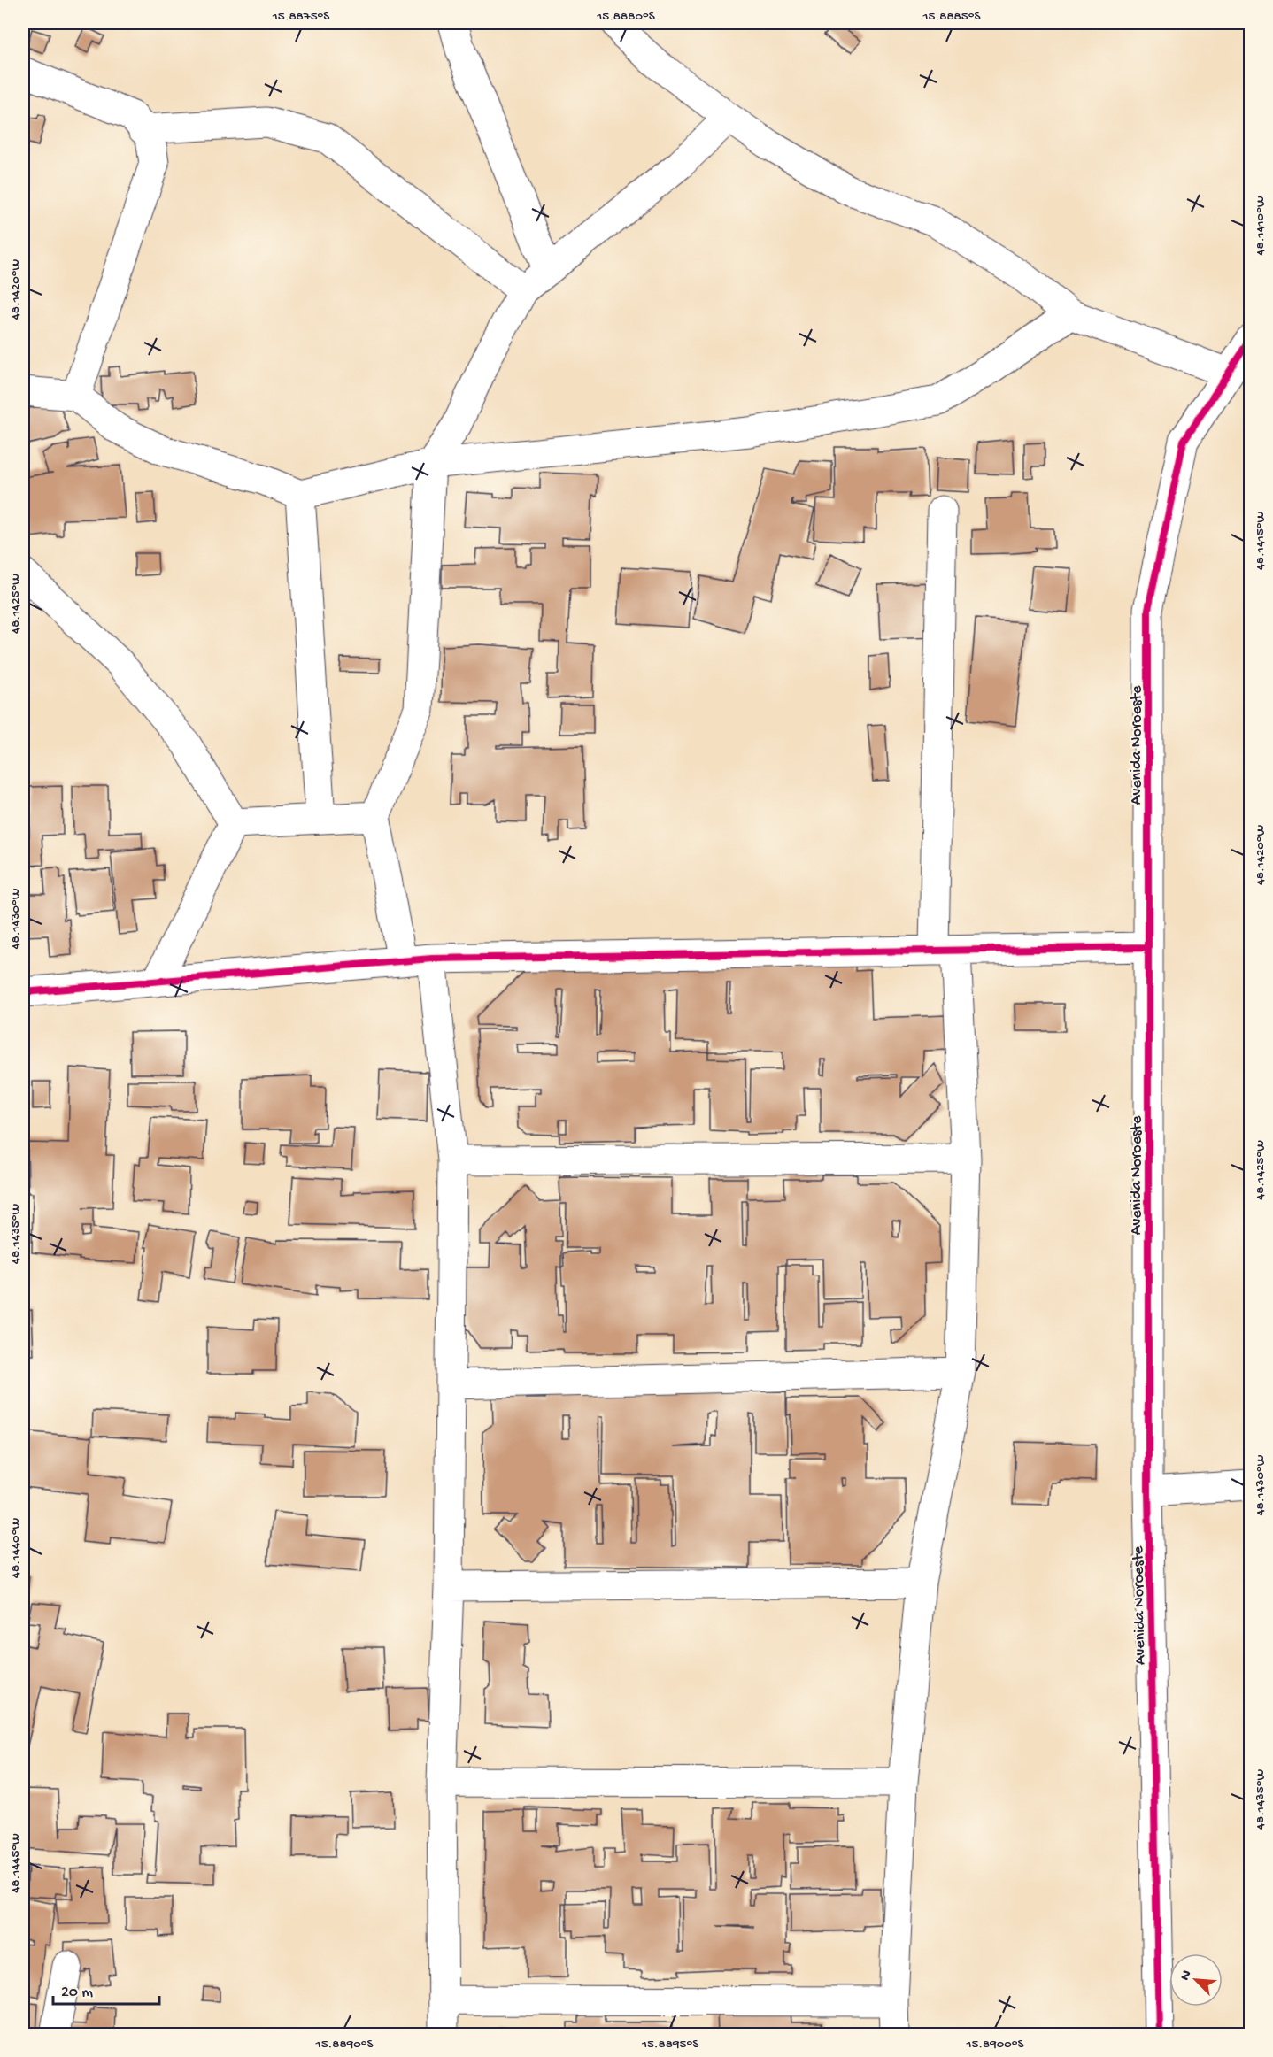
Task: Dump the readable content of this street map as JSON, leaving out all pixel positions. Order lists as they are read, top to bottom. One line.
{"streets":{"street":["Avenida Noroeste"]},"scale_bar":"20 m","north":"top left","coordinates":["15.8875°S","15.8880°S","15.8885°S","48.1410°W","48.1420°W","48.1415°W","48.1425°W","48.1430°W","48.1435°W","48.1440°W","48.1445°W","15.8890°S","15.8895°S","15.8900°S"]}
